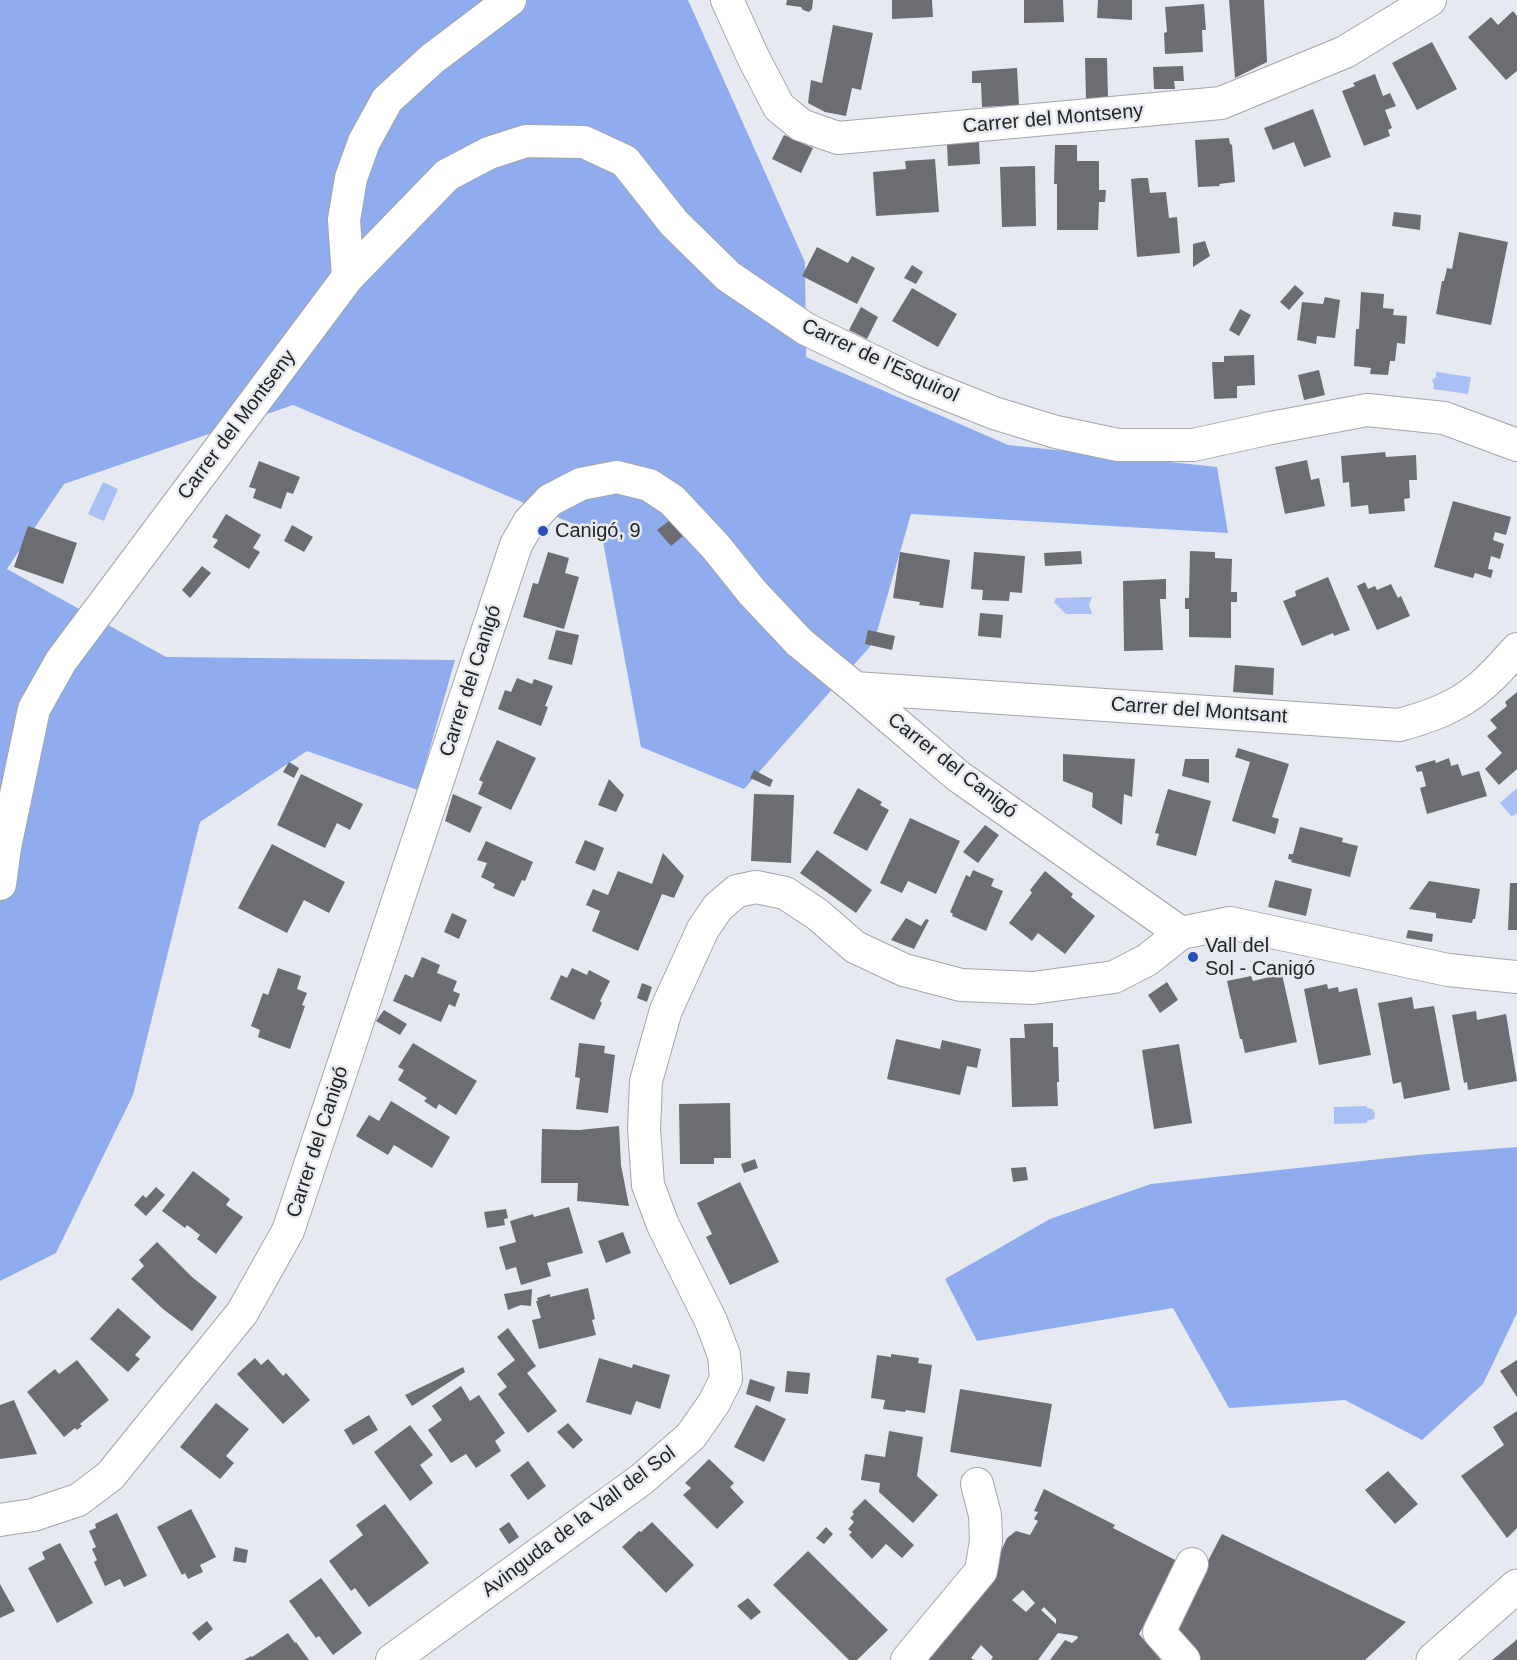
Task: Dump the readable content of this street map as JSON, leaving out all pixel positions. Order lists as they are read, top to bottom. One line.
{"streets":{"street":["Carrer del Montseny","Carrer de l'Esquirol","Carrer del Canigó","Carrer del Montsant","Avinguda de la Vall del Sol"]},"crossings":[["Carrer del Montseny","Carrer de l'Esquirol"],["Carrer del Canigó","Carrer del Montsant"],["Carrer del Canigó","Avinguda de la Vall del Sol"]],"places":["Canigó, 9","Vall del Sol - Canigó"]}
